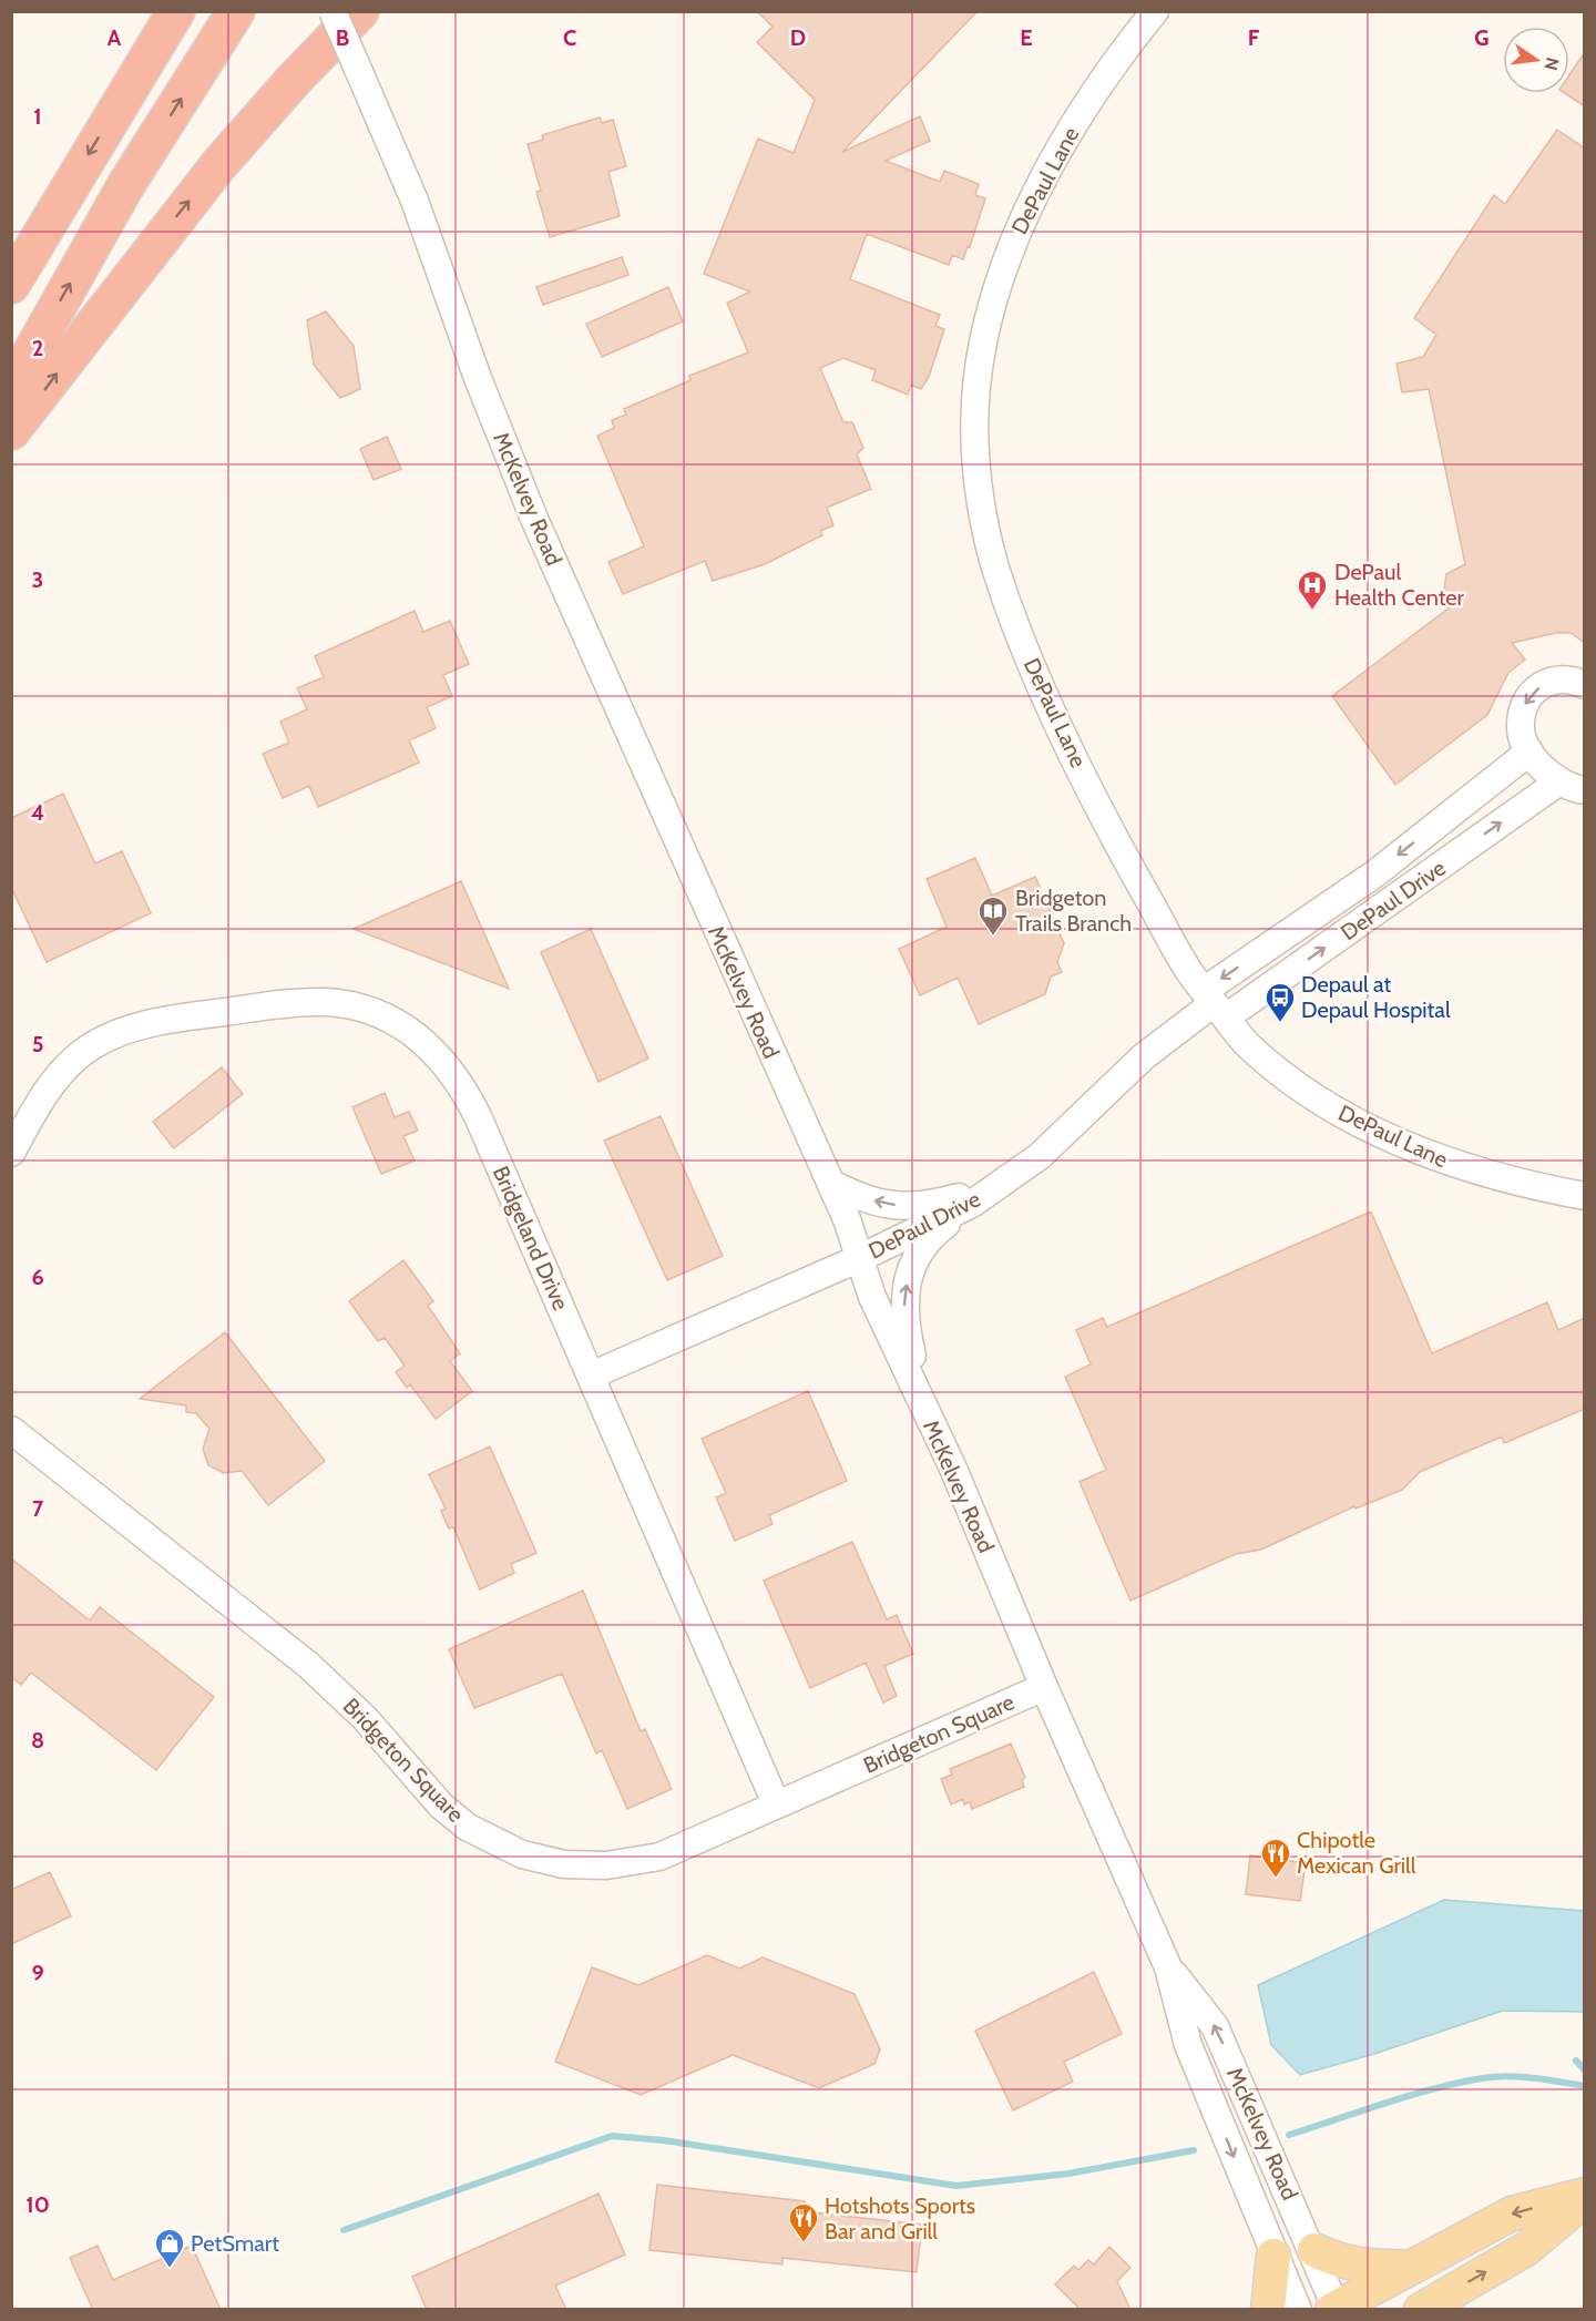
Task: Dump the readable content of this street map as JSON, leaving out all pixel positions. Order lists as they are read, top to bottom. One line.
{"streets":{"street":["DePaul Lane","McKelvey Road","DePaul Drive","Bridgeland Drive","Bridgeton Square"]},"crossings":[["DePaul Lane","DePaul Drive"],["McKelvey Road","DePaul Drive"],["McKelvey Road","Bridgeton Square"],["DePaul Drive","Bridgeland Drive"],["Bridgeland Drive","Bridgeton Square"]],"places":{"hospital":["DePaul Health Center"],"library":["Bridgeton Trails Branch"],"bus stop":["Depaul at Depaul Hospital"],"restaurant":["Chipotle Mexican Grill","Hotshots Sports Bar and Grill"],"shop":["PetSmart"]},"north":"right","grid":{"columns":["A","B","C","D","E","F","G"],"rows":["1","2","3","4","5","6","7","8","9","10"]}}
